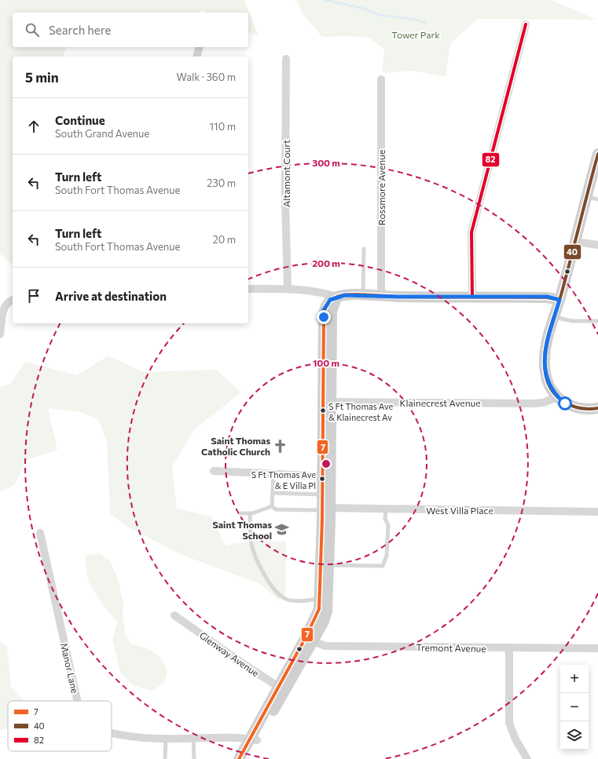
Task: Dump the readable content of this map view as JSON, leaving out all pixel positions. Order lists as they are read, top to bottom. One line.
{"streets":{"street":["Altamont Court","Rossmore Avenue","Klainecrest Avenue","West Villa Place","Tremont Avenue","Glenway Avenue","Manor Lane"]},"parks":["Tower Park"],"places":{"other":["S Ft Thomas Ave & Klainecrest Av","S Ft Thomas Ave & E Villa Pl"],"church":["Saint Thomas Catholic Church"],"school or university":["Saint Thomas School"]},"lines":["transit line 82","transit line 40","transit line 7"],"legend":["7","40","82"],"page":{"search":"Search here","heading":["5 min","Walk · 360 m"],"list":[["Continue","South Grand Avenue","110 m"],["Turn left","South Fort Thomas Avenue","230 m"],["Turn left","South Fort Thomas Avenue","20 m"],"Arrive at destination"],"map_buttons":["+","−"]},"rings":["300 m","200 m","100 m"]}
